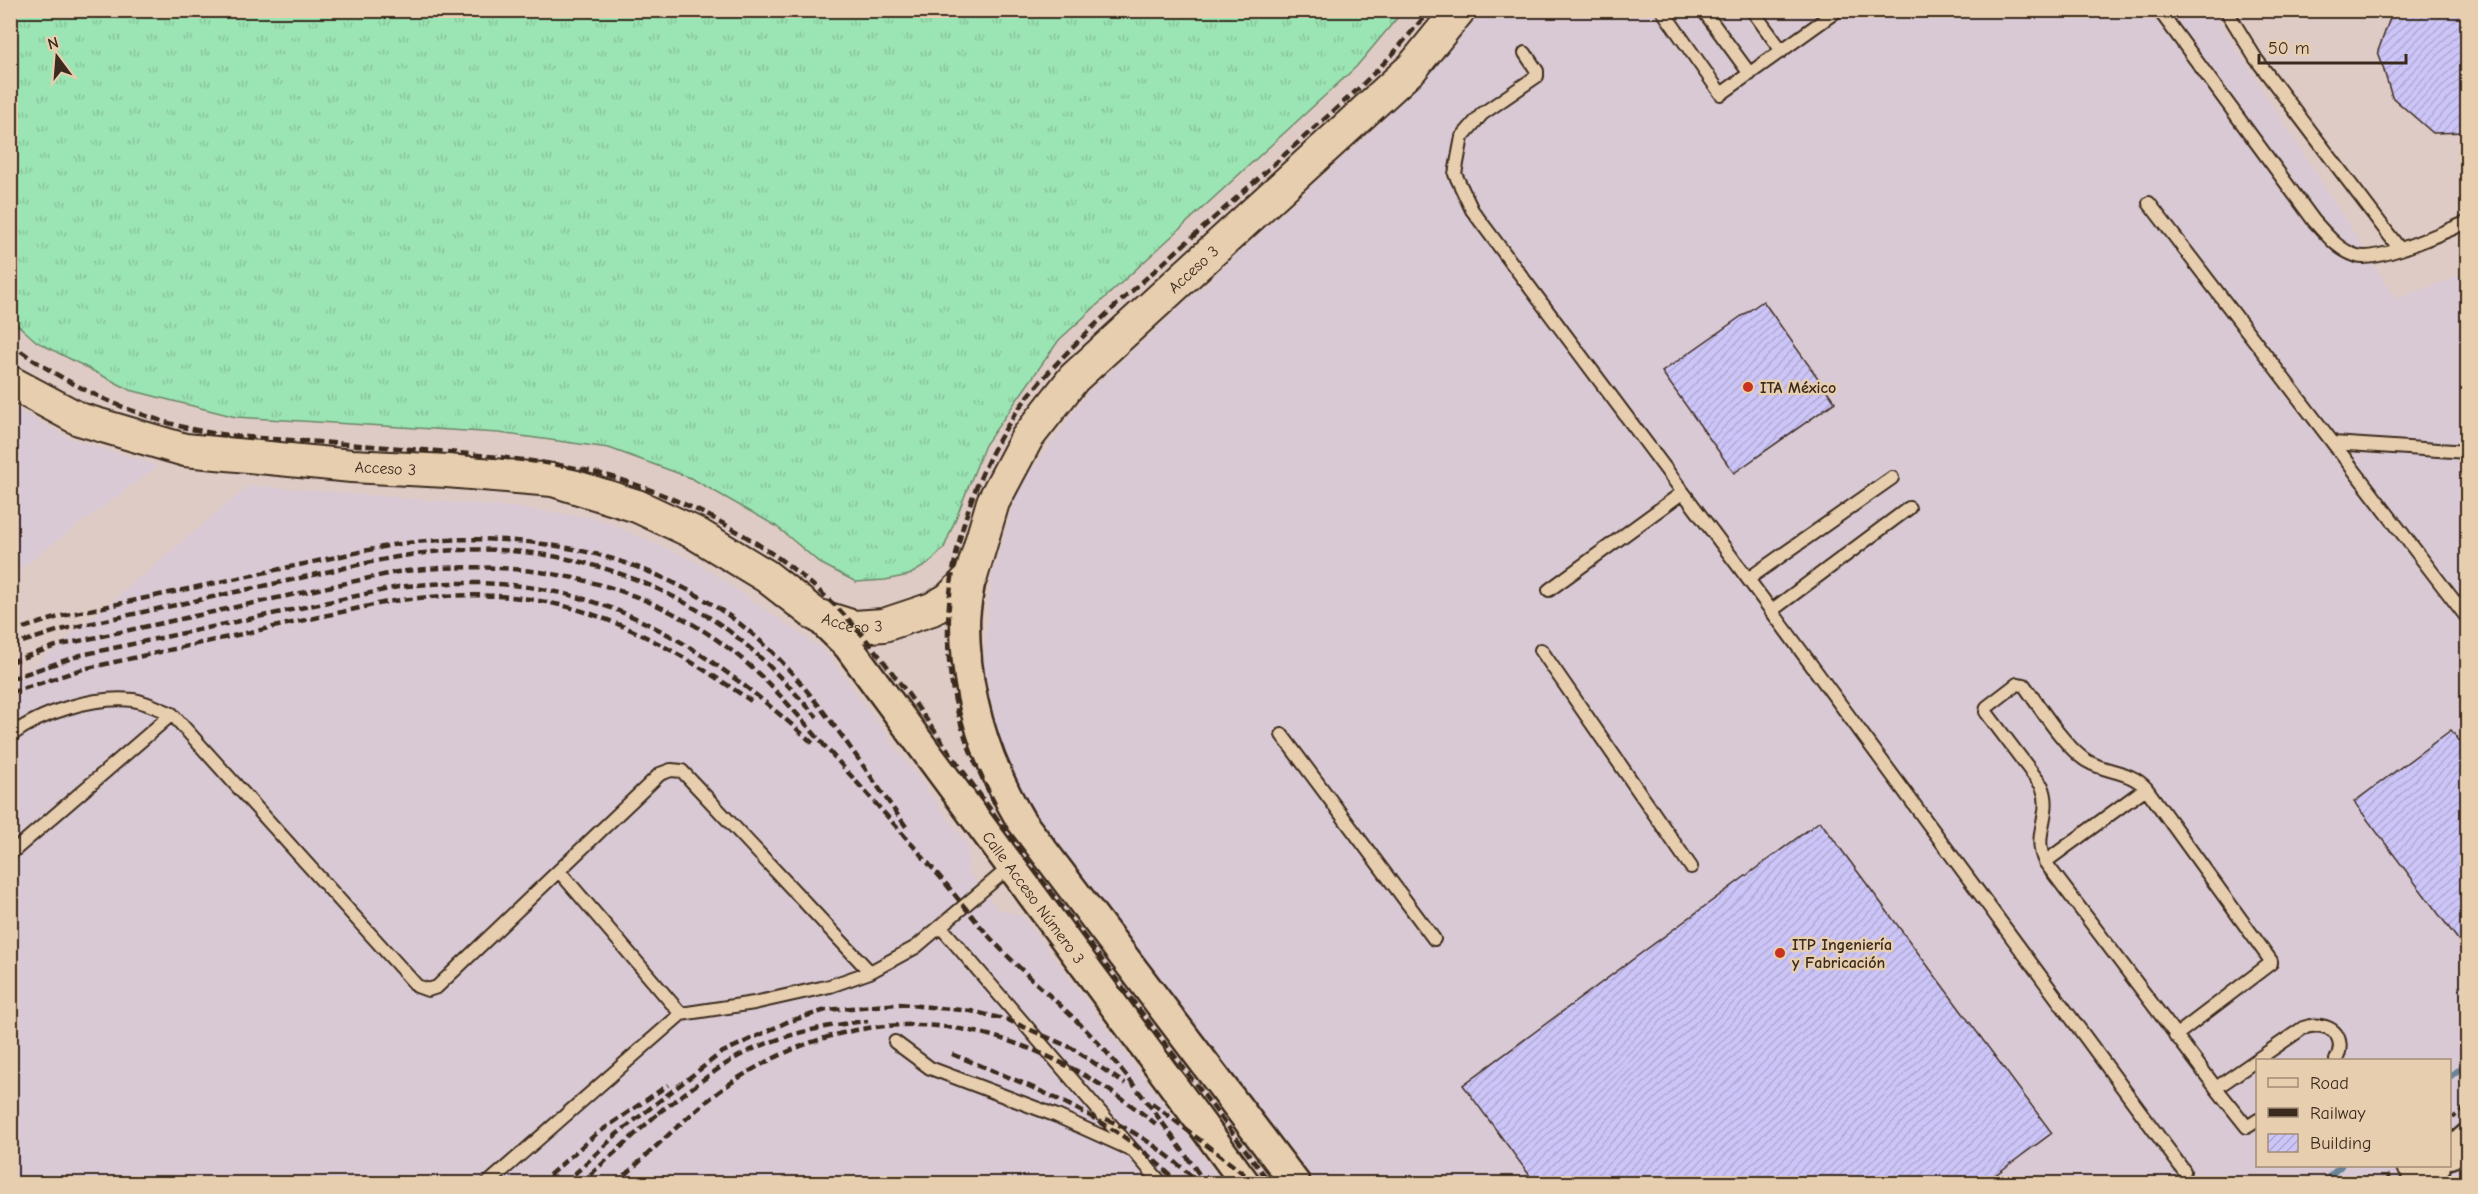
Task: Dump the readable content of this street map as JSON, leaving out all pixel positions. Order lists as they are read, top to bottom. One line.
{"streets":{"main road":["Acceso 3"],"street":["Calle Acceso Número 3"]},"crossings":[["Acceso 3","Calle Acceso Número 3"]],"places":["ITA México","ITP Ingeniería y Fabricación"],"legend":["Road","Railway","Building"],"scale_bar":"50 m","north":"top"}
